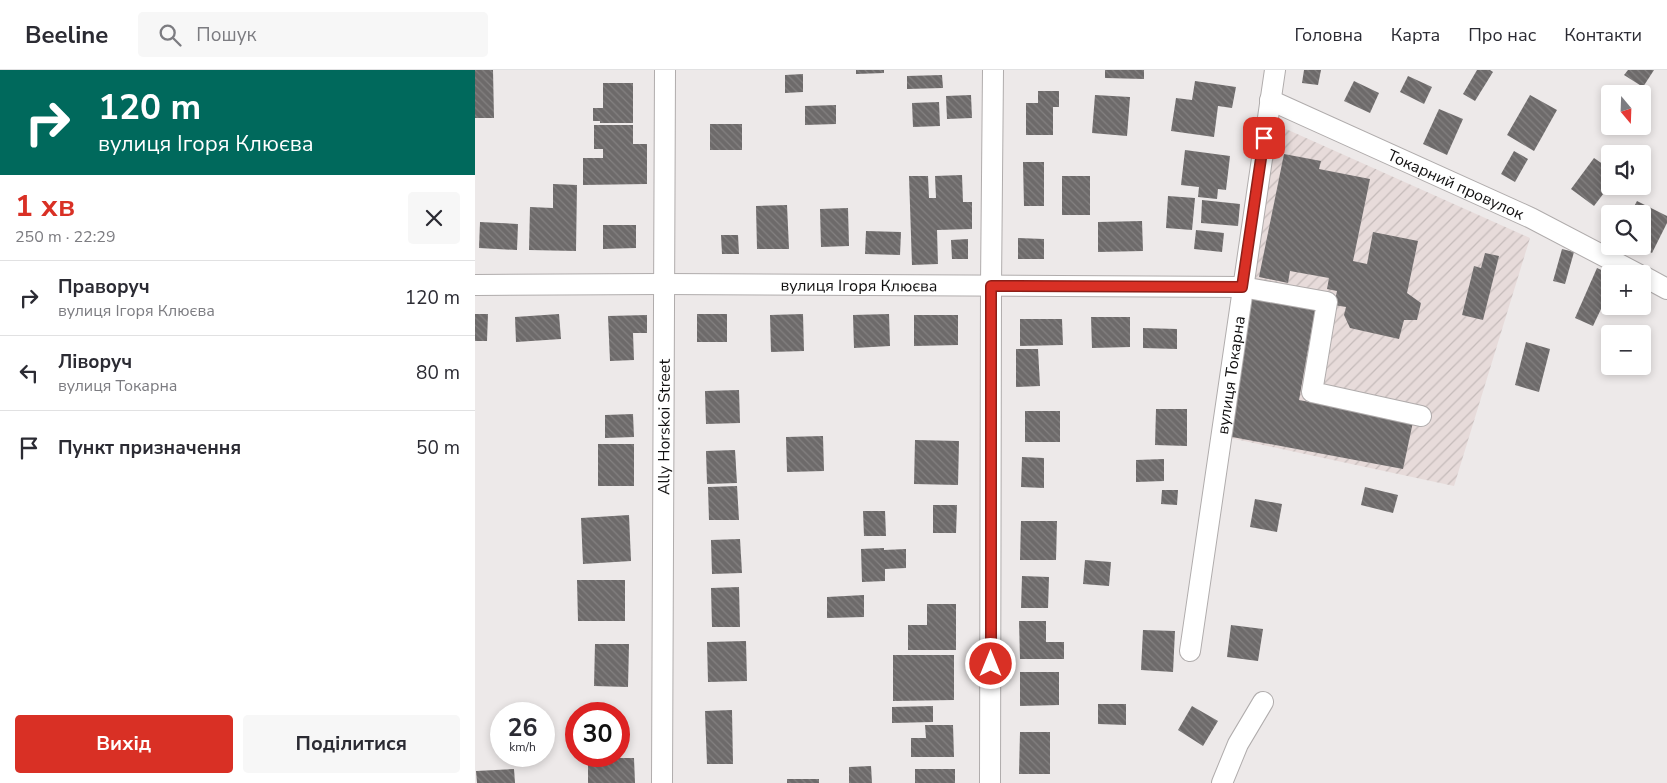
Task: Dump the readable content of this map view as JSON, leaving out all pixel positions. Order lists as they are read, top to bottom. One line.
{"streets":{"street":["Токарний провулок","вулиця Ігоря Клюєва","вулиця Токарна","Ally Horskoi Street"]},"crossings":[["Токарний провулок","вулиця Токарна"],["вулиця Ігоря Клюєва","вулиця Токарна"],["вулиця Ігоря Клюєва","Ally Horskoi Street"]],"north":"bottom","page":{"header":"Beeline","search":"Пошук","nav":["Головна","Карта","Про нас","Контакти"],"turn":["120 m","вулиця Ігоря Клюєва"],"map_buttons":["+","−"],"heading":["1 хв","250 m · 22:29"],"list":[{"name":"Праворуч","note":"вулиця Ігоря Клюєва","value":"120 m"},{"name":"Ліворуч","note":"вулиця Токарна","value":"80 m"},{"name":"Пункт призначення","value":"50 m"}],"speed":"26 km/h","limit":"30","buttons":["Вихід","Поділитися"]}}
